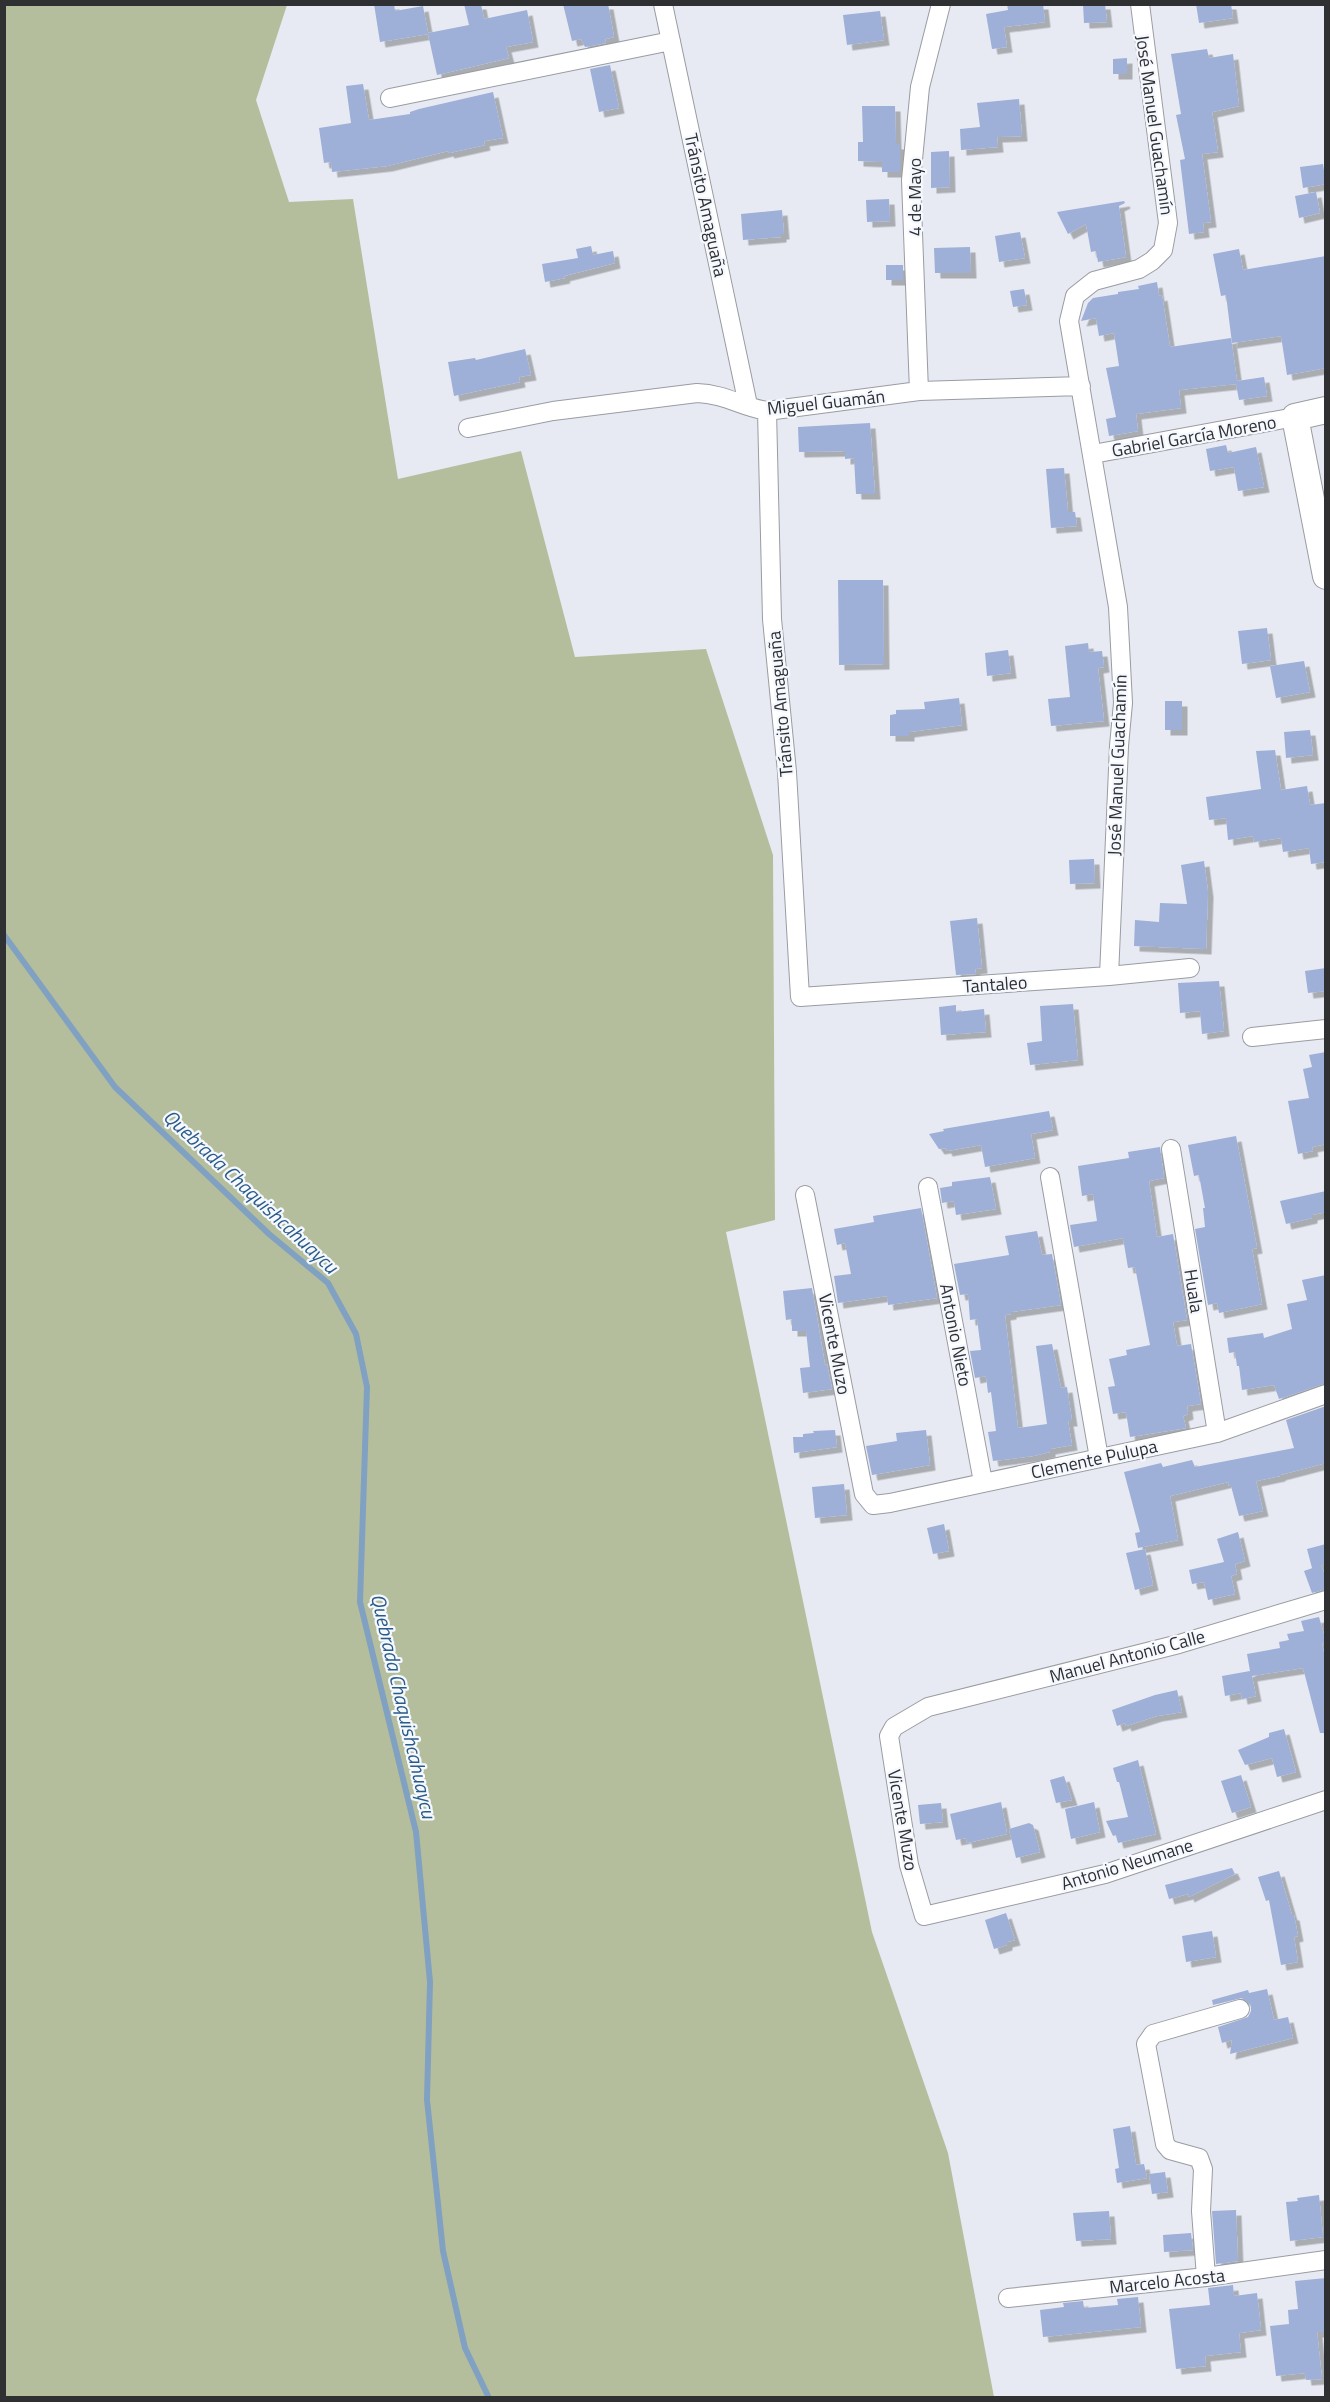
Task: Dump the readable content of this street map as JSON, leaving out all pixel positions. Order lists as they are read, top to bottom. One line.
{"streets":{"street":["José Manuel Guachamín","4 de Mayo","Tránsito Amaguaña","Miguel Guamán","Gabriel García Moreno","Tantaleo","Huala","Antonio Nieto","Vicente Muzo","Clemente Pulupa","Manuel Antonio Calle","Antonio Neumane","Marcelo Acosta"]},"crossings":[["José Manuel Guachamín","Miguel Guamán"],["José Manuel Guachamín","Gabriel García Moreno"],["José Manuel Guachamín","Tantaleo"],["4 de Mayo","Miguel Guamán"],["Tránsito Amaguaña","Miguel Guamán"],["Tránsito Amaguaña","Tantaleo"],["Huala","Clemente Pulupa"],["Antonio Nieto","Clemente Pulupa"],["Vicente Muzo","Clemente Pulupa"],["Vicente Muzo","Manuel Antonio Calle"],["Vicente Muzo","Antonio Neumane"]],"water":["Quebrada Chaquishcahuaycu"]}
